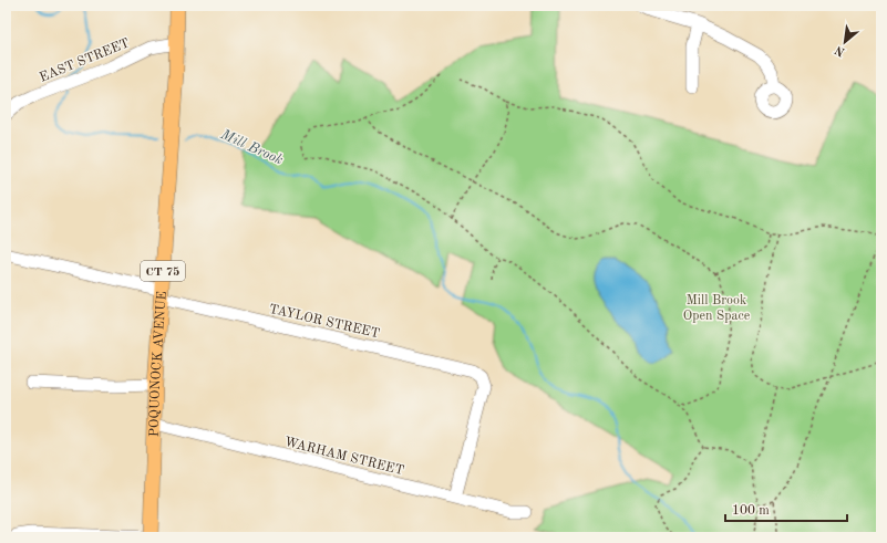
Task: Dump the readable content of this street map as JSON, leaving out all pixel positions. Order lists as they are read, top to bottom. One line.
{"streets":{"main road":["CT 75","POQUONOCK AVENUE"],"street":["EAST STREET","TAYLOR STREET","WARHAM STREET"]},"crossings":[["EAST STREET","POQUONOCK AVENUE"],["TAYLOR STREET","POQUONOCK AVENUE"],["TAYLOR STREET","WARHAM STREET"],["POQUONOCK AVENUE","WARHAM STREET"]],"water":["Mill Brook"],"parks":["Mill Brook Open Space"],"scale_bar":"100 m","north":"bottom left"}
